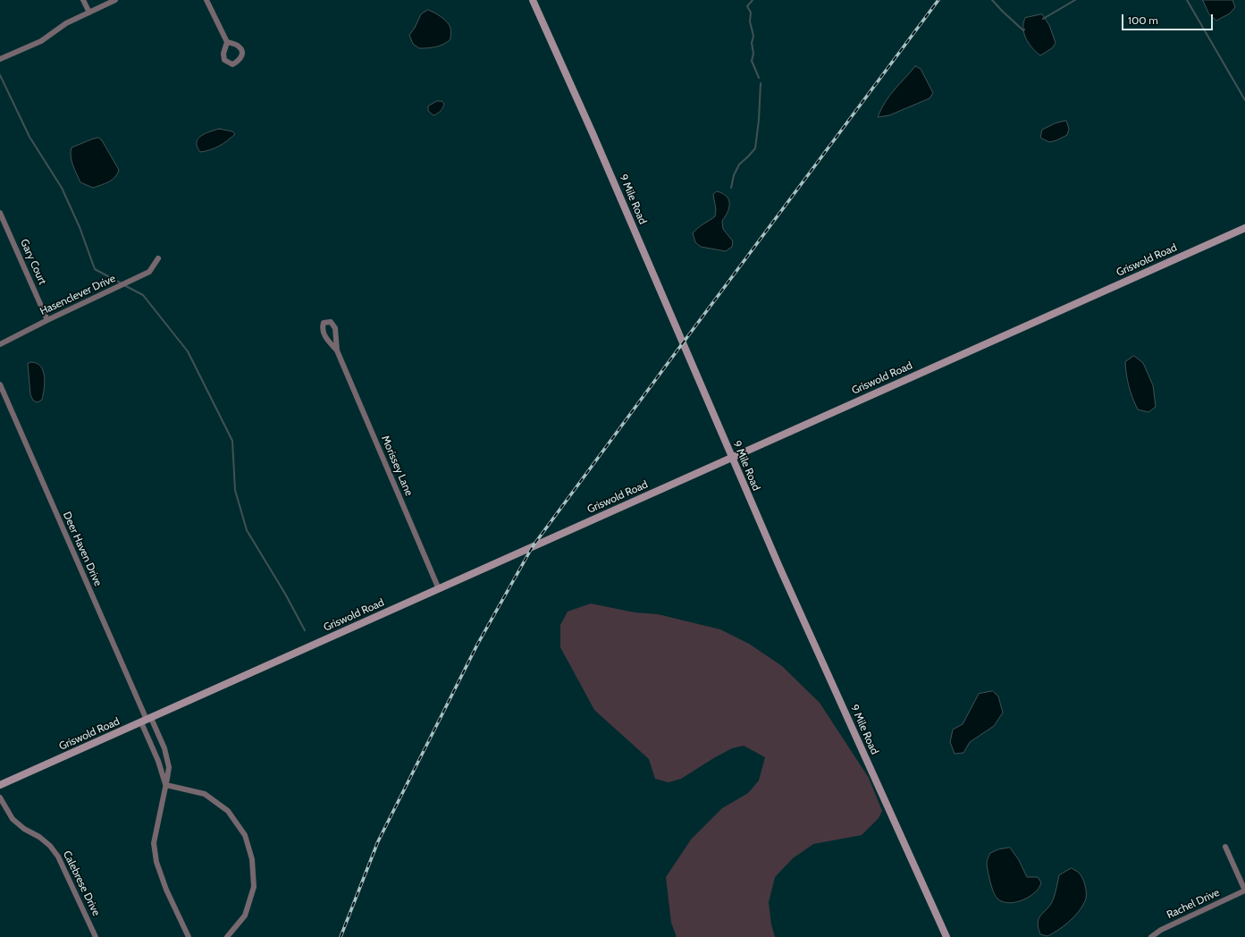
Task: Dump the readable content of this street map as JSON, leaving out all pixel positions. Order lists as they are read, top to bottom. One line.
{"streets":{"street":["9 Mile Road","Griswold Road","Gary Court","Hasenclever Drive","Morissey Lane","Deer Haven Drive","Calebrese Drive","Rachel Drive"]},"crossings":[["9 Mile Road","Griswold Road"],["Griswold Road","Morissey Lane"],["Griswold Road","Deer Haven Drive"],["Gary Court","Hasenclever Drive"]],"scale_bar":"100 m"}
